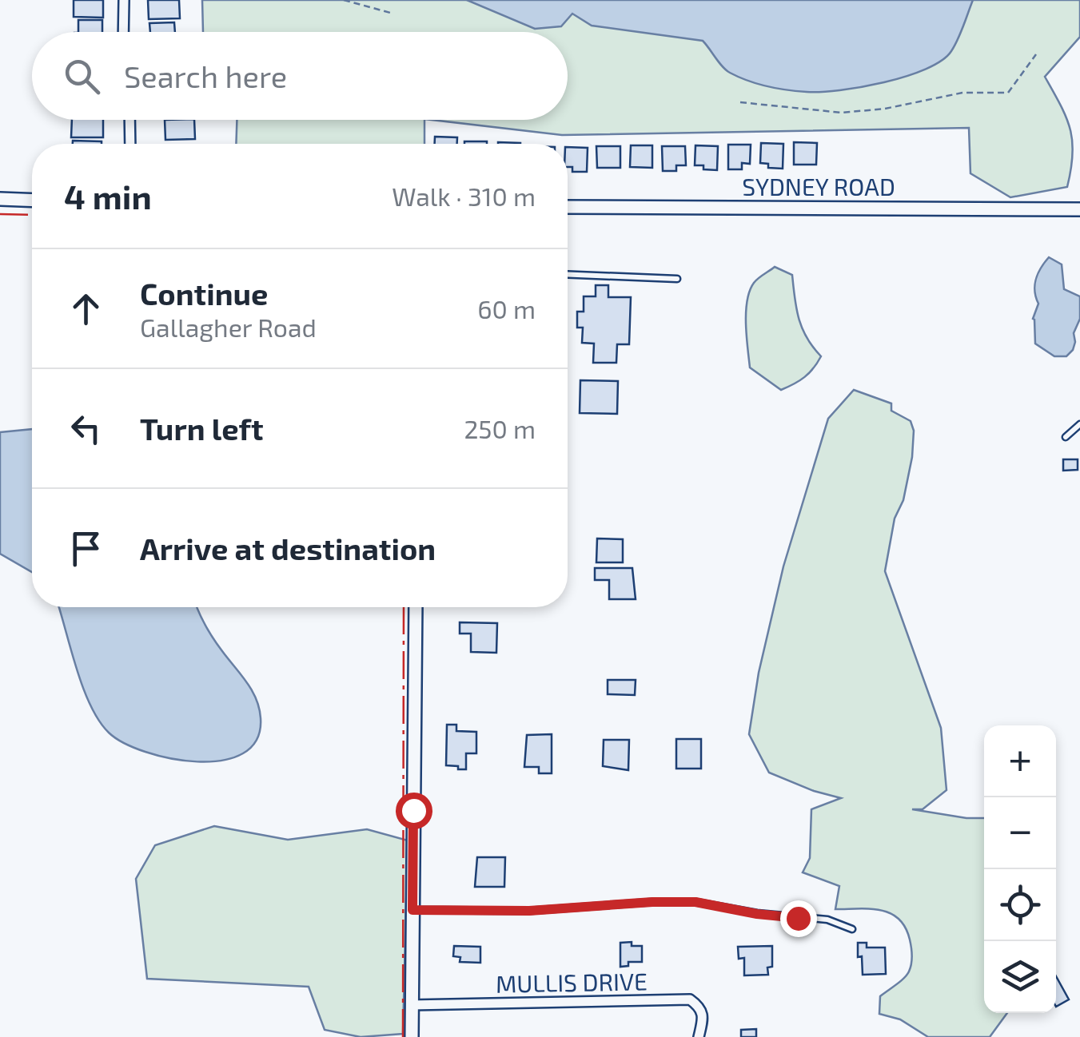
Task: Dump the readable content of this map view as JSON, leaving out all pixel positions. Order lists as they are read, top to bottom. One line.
{"streets":{"street":["SYDNEY ROAD","MULLIS DRIVE"]},"page":{"search":"Search here","heading":["4 min","Walk · 310 m"],"list":[["Continue","Gallagher Road","60 m"],["Turn left","250 m"],"Arrive at destination"],"map_buttons":["+","−"]}}
